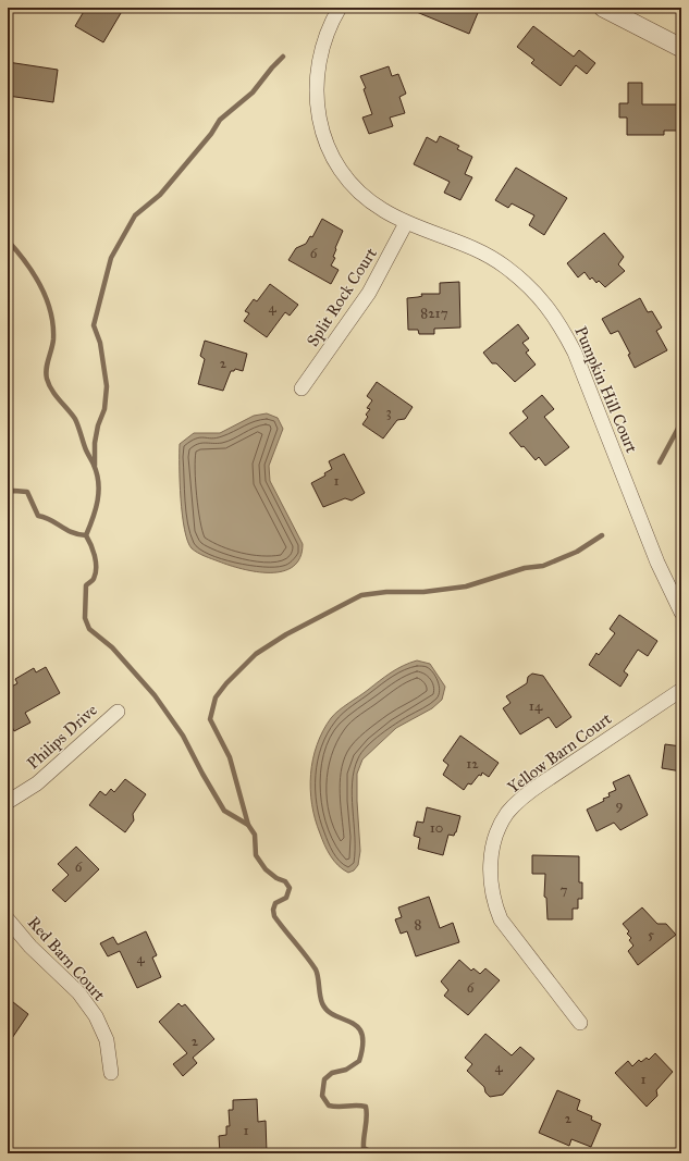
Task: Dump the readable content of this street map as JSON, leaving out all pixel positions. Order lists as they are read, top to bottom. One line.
{"streets":{"street":["Split Rock Court","Pumpkin Hill Court","Philips Drive","Yellow Barn Court","Red Barn Court"]},"crossings":[["Split Rock Court","Pumpkin Hill Court"]],"house_numbers":["6","4","8217","2","3","1","14","12","9","10","6","7","8","5","4","6","2","4","1","2","1"]}
